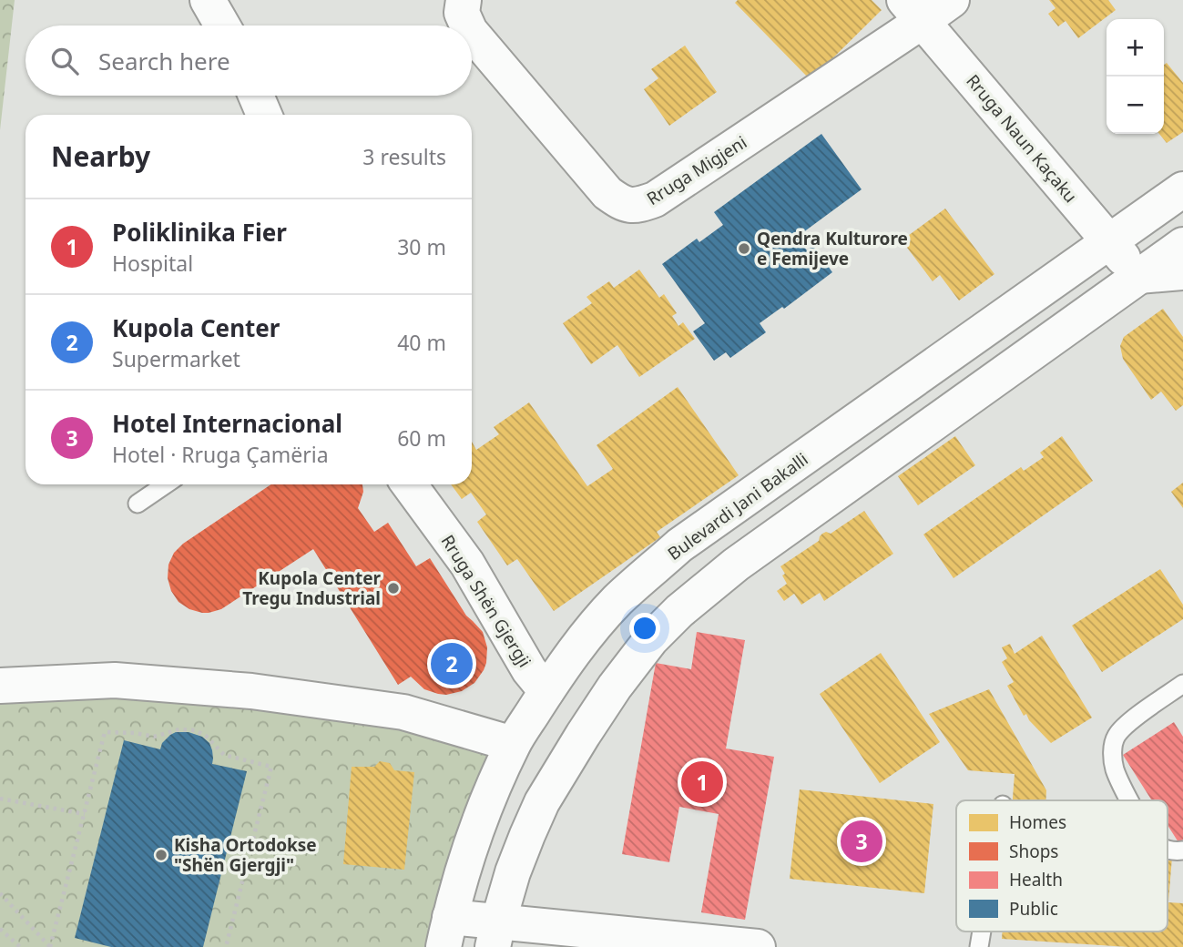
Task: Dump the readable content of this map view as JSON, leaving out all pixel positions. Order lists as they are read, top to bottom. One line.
{"streets":{"street":["Rruga Naun Kaçaku","Rruga Migjeni","Bulevardi Jani Bakalli","Rruga Shën Gjergji"]},"crossings":[["Rruga Naun Kaçaku","Rruga Migjeni"],["Rruga Naun Kaçaku","Bulevardi Jani Bakalli"],["Bulevardi Jani Bakalli","Rruga Shën Gjergji"]],"places":["Qendra Kulturore e Femijeve","Kupola Center Tregu Industrial","Kisha Ortodokse \"Shën Gjergji\""],"legend":["Homes","Shops","Health","Public"],"page":{"map_buttons":["+","−"],"search":"Search here","heading":["Nearby","3 results"],"list":[{"mark":"1","name":"Poliklinika Fier","note":"Hospital","value":"30 m"},{"mark":"2","name":"Kupola Center","note":"Supermarket","value":"40 m"},{"mark":"3","name":"Hotel Internacional","note":"Hotel · Rruga Çamëria","value":"60 m"}],"pins":["2","1","3"]}}
